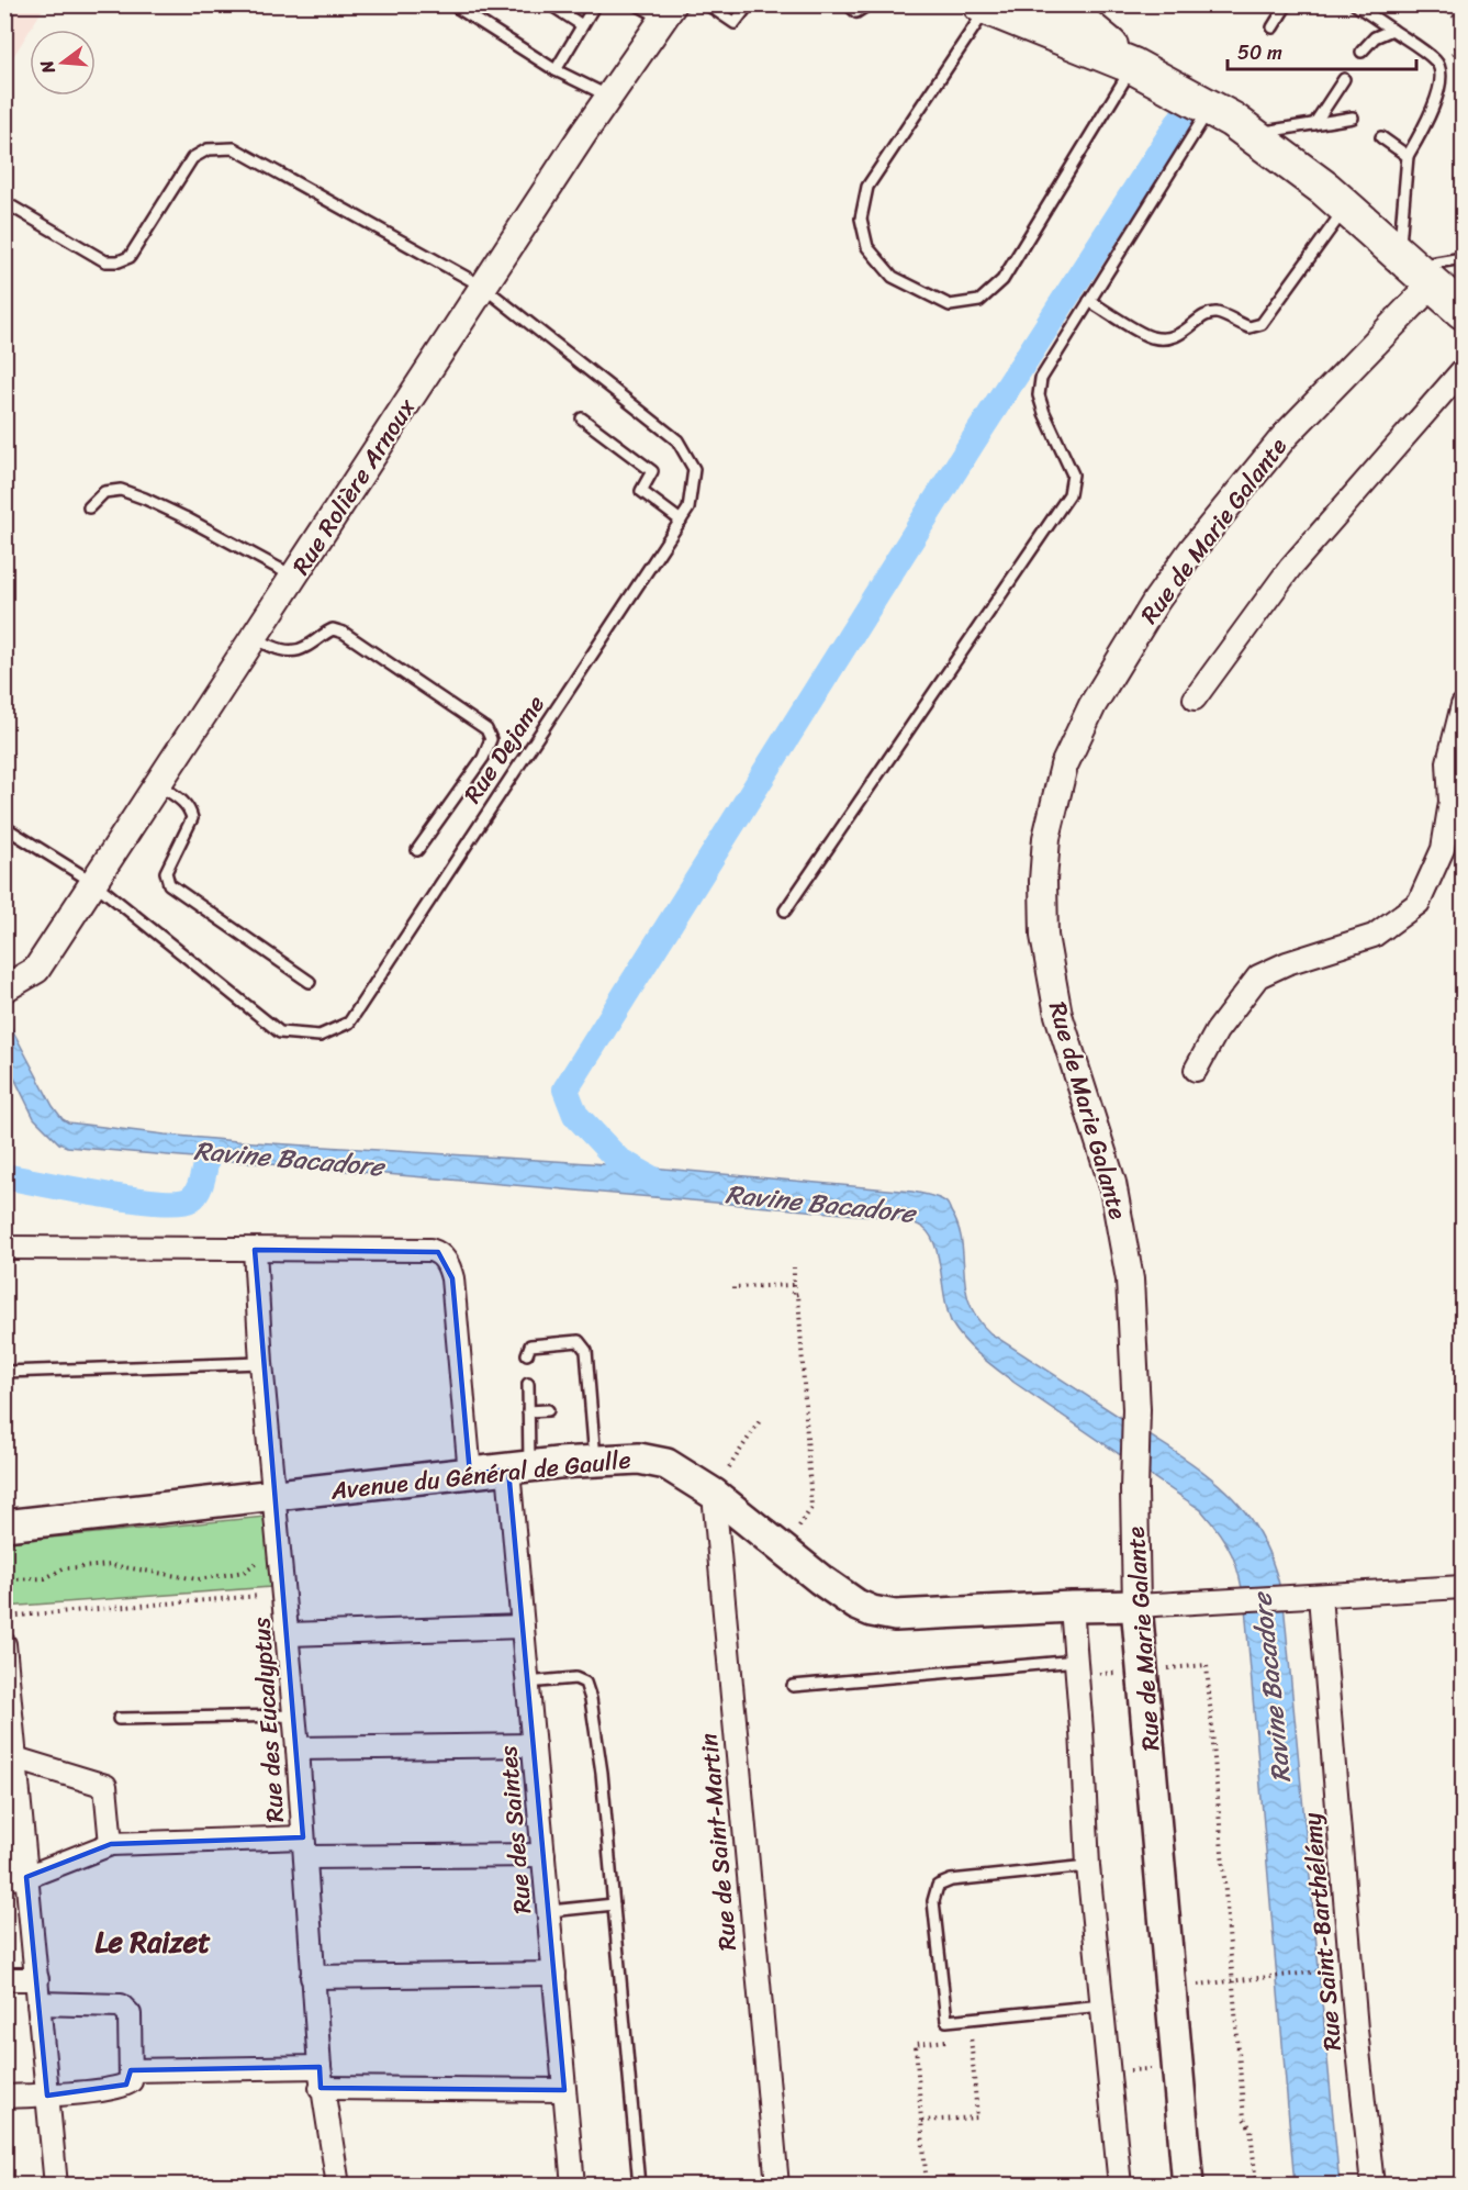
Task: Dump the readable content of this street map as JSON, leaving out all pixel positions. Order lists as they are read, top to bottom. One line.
{"streets":{"main road":["Rue de Marie Galante","Avenue du Général de Gaulle"],"street":["Rue Rolière Arnoux","Rue des Eucalyptus","Rue des Saintes","Rue de Saint-Martin","Rue Saint-Barthélémy"],"lane":["Rue Dejame"]},"crossings":[["Rue Rolière Arnoux","Rue Dejame"],["Rue de Marie Galante","Avenue du Général de Gaulle"],["Avenue du Général de Gaulle","Rue des Eucalyptus"],["Avenue du Général de Gaulle","Rue des Saintes"],["Avenue du Général de Gaulle","Rue de Saint-Martin"],["Avenue du Général de Gaulle","Rue Saint-Barthélémy"]],"districts":["Le Raizet"],"water":["Ravine Bacadore"],"scale_bar":"50 m","north":"left"}
